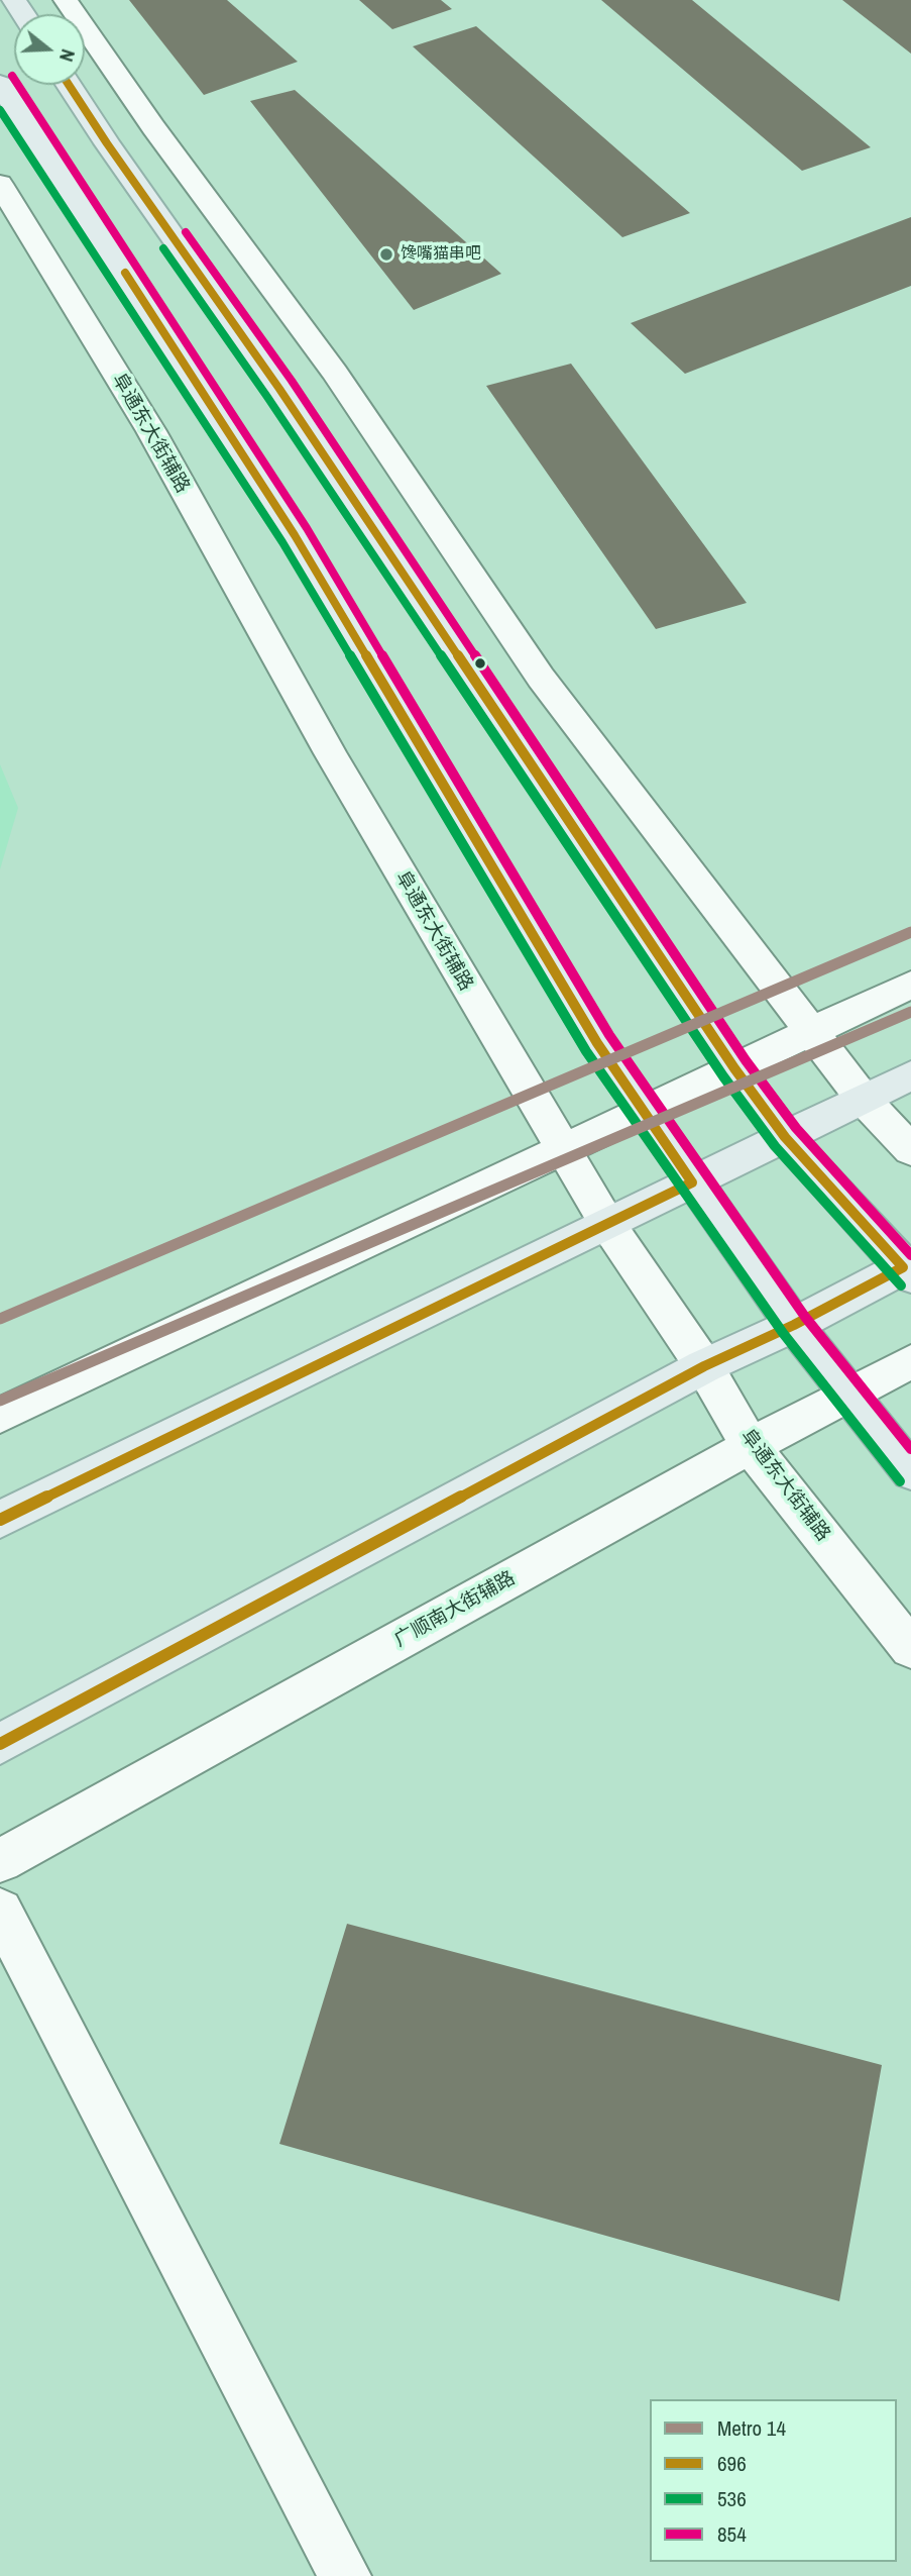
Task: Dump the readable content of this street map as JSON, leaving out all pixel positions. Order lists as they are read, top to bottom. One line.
{"streets":{"street":["阜通东大街辅路","广顺南大街辅路"]},"crossings":[["阜通东大街辅路","广顺南大街辅路"]],"places":["馋嘴猫串吧"],"lines":["transit line 854","transit line 696","transit line 536","metro line 14"],"legend":["Metro 14","696","536","854"],"north":"right"}
